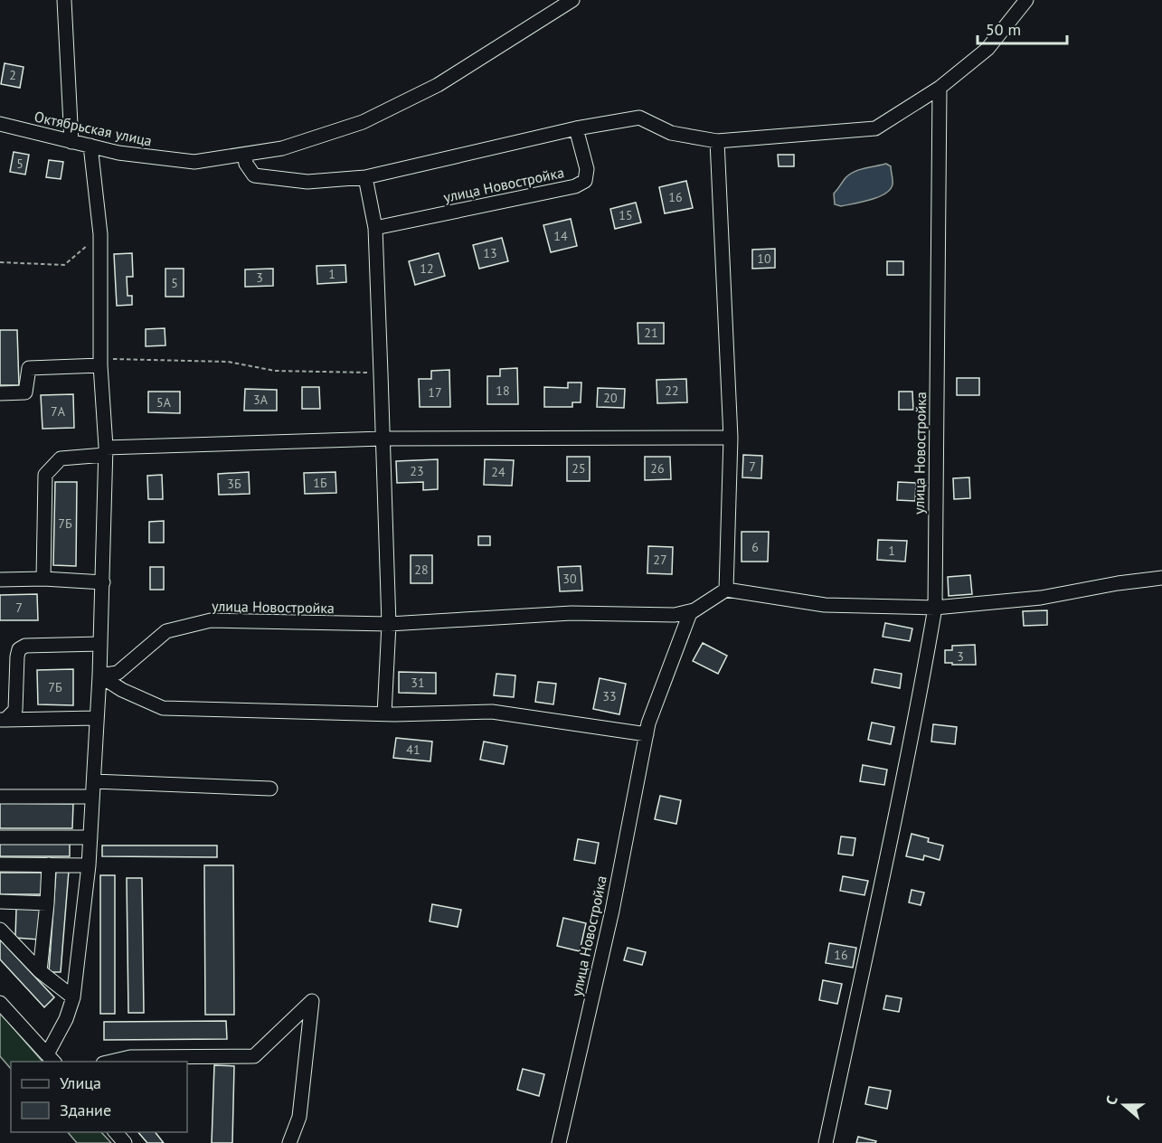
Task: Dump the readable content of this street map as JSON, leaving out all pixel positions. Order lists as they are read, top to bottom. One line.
{"streets":{"street":["Октябрьская улица","улица Новостройка"]},"house_numbers":["2","5","16","15","14","13","10","12","1","3","5","21","18","22","17","20","3А","5А","7А","7","25","26","23","24","1Б","3Б","7Б","6","1","27","28","30","7","3","31","7Б","33","41","16"],"legend":["Улица","Здание"],"scale_bar":"50 m","north":"left"}
